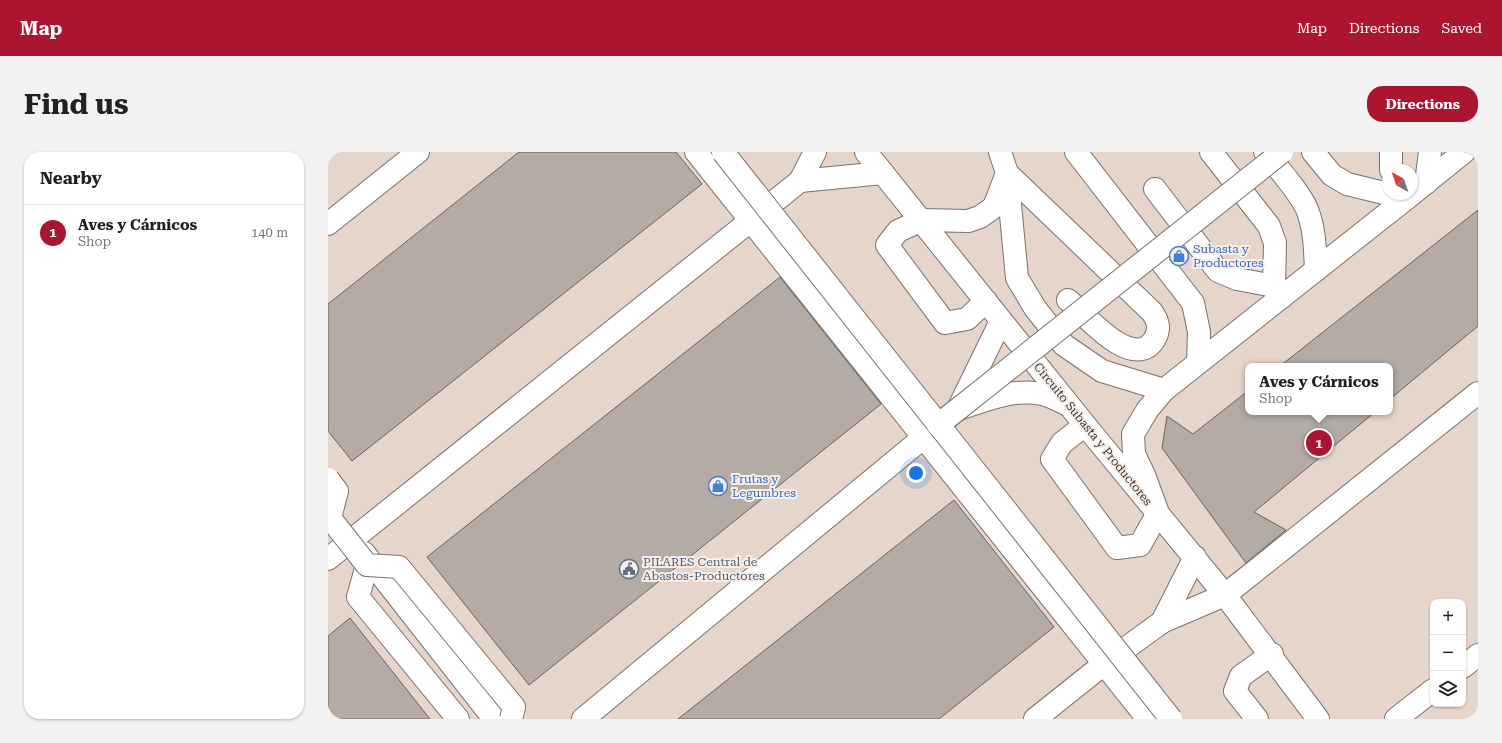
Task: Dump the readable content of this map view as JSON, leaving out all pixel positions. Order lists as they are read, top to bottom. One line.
{"streets":{"street":["Circuito Subasta y Productores"]},"places":{"shop":["Subasta y Productores","Frutas y Legumbres"],"public building":["PILARES Central de Abastos-Productores"]},"north":"top left","page":{"header":"Map","nav":["Map","Directions","Saved"],"buttons":"Directions","title":"Find us","heading":"Nearby","list":[{"mark":"1","name":"Aves y Cárnicos","note":"Shop","value":"140 m"}],"popup":["Aves y Cárnicos","Shop"],"pins":"1","map_buttons":["+","−"]}}
